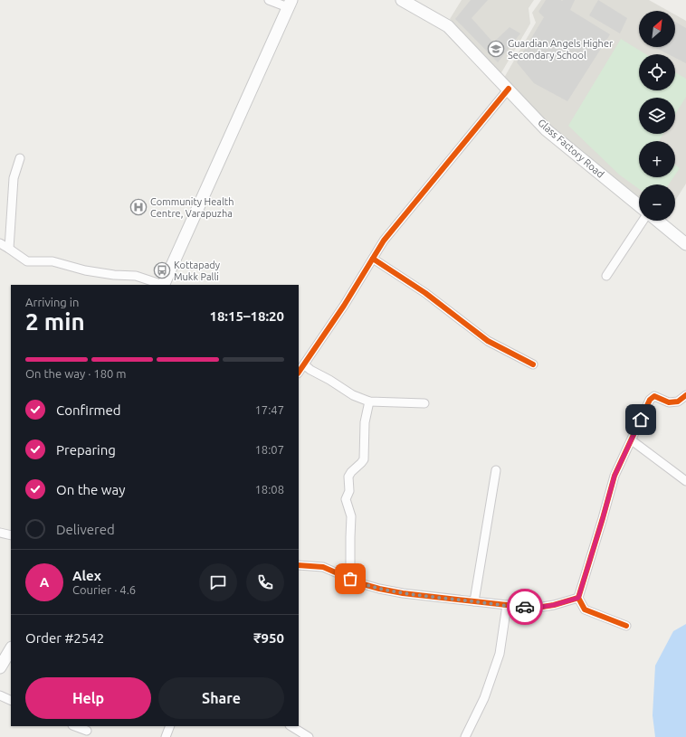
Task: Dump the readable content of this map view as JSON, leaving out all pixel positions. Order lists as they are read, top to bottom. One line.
{"streets":{"main road":["Glass Factory Road"]},"places":{"school or university":["Guardian Angels Higher Secondary School"],"hospital":["Community Health Centre, Varapuzha"],"bus stop":["Kottapady Mukk Palli"]},"north":"top right","page":{"map_buttons":["+","−"],"heading":["2 min","Arriving in","18:15–18:20"],"panel":["Alex","Courier · 4.6","Order #2542","₹950"],"bar":"On the way · 180 m","list":[["Confirmed","17:47"],["Preparing","18:07"],["On the way","18:08"],"Delivered"],"round":"A","buttons":["Help","Share"]}}
